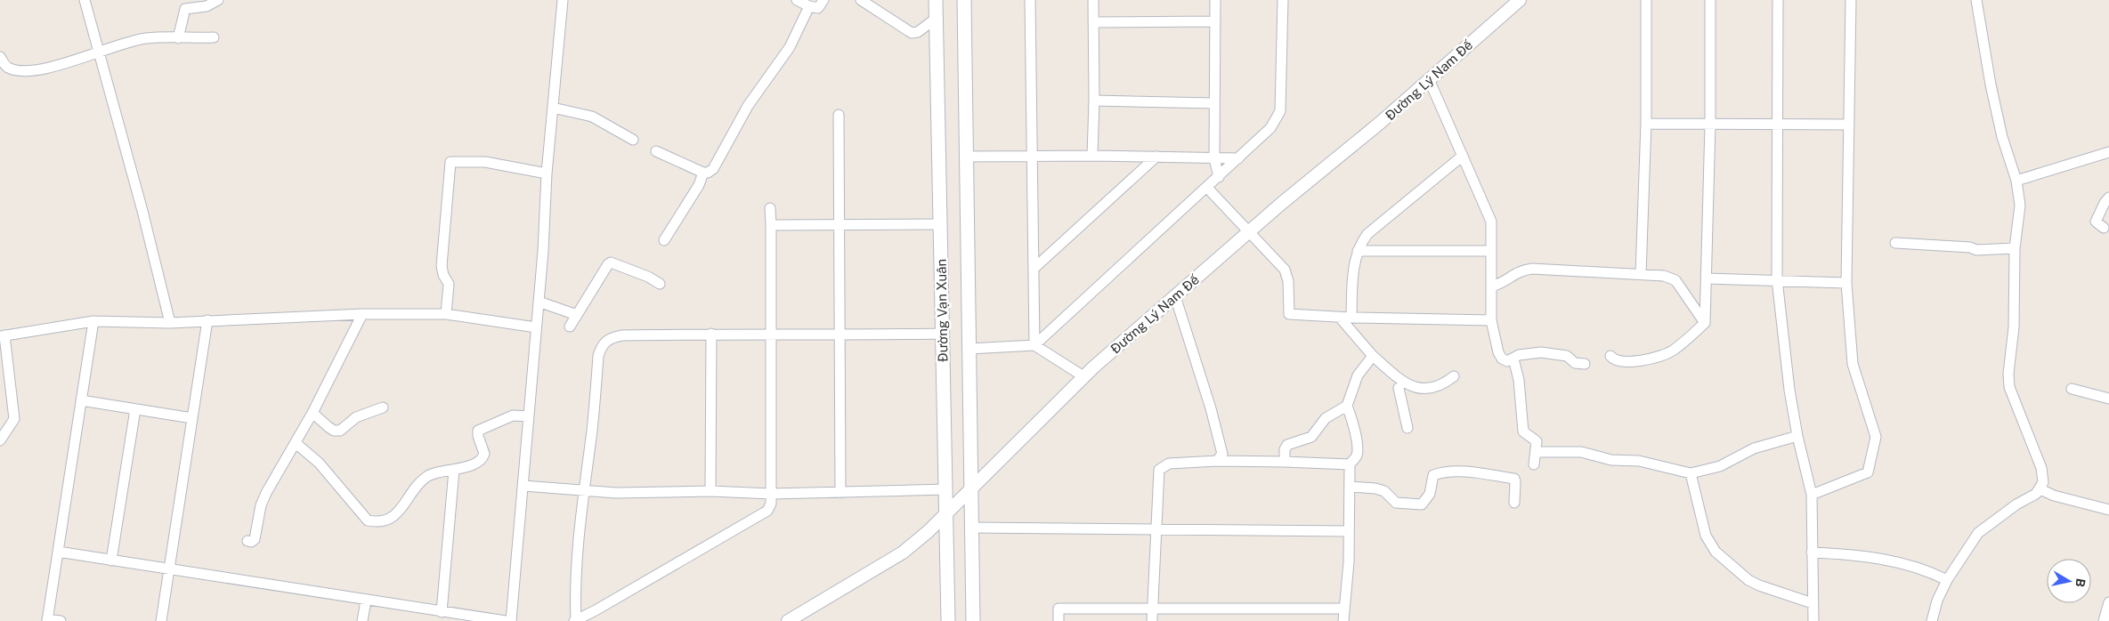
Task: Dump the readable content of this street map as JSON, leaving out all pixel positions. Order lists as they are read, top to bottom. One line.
{"streets":{"main road":["Đường Vạn Xuân"],"street":["Đường Lý Nam Đế"]},"crossings":[["Đường Lý Nam Đế","Đường Vạn Xuân"]],"north":"right"}
